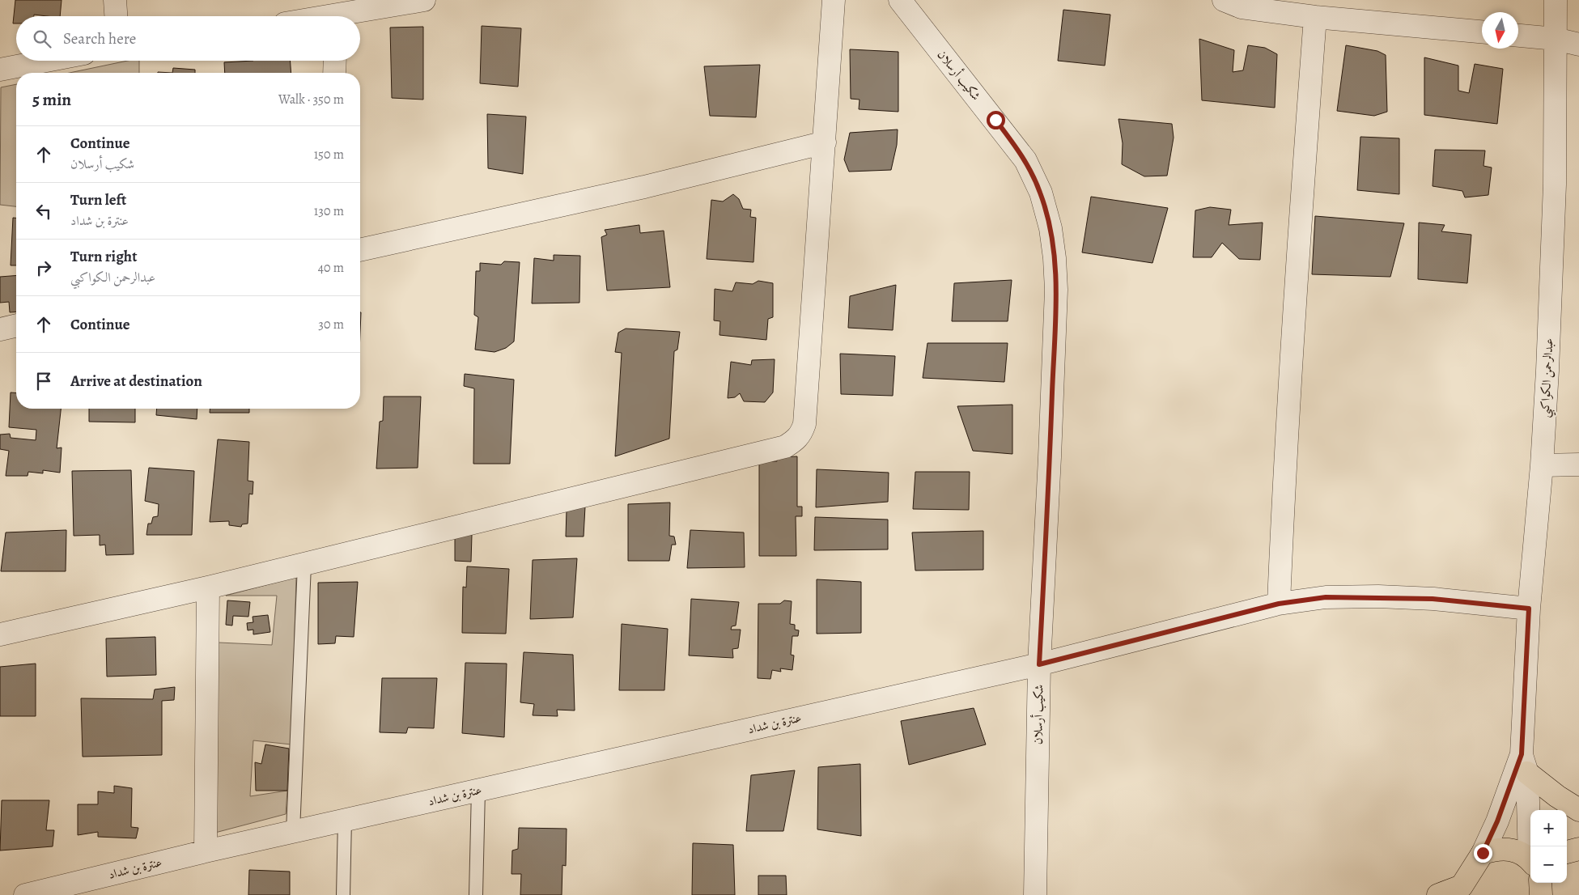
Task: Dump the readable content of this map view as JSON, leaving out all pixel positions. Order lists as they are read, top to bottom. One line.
{"streets":{"street":["شكيب أرسلان","عبدالرحمن الكواكبي","عنترة بن شداد"]},"crossings":[["شكيب أرسلان","عنترة بن شداد"],["عبدالرحمن الكواكبي","عنترة بن شداد"]],"north":"bottom","page":{"search":"Search here","heading":["5 min","Walk · 350 m"],"list":[["Continue","شكيب أرسلان","150 m"],["Turn left","عنترة بن شداد","130 m"],["Turn right","عبدالرحمن الكواكبي","40 m"],["Continue","30 m"],"Arrive at destination"],"map_buttons":["+","−"]}}
